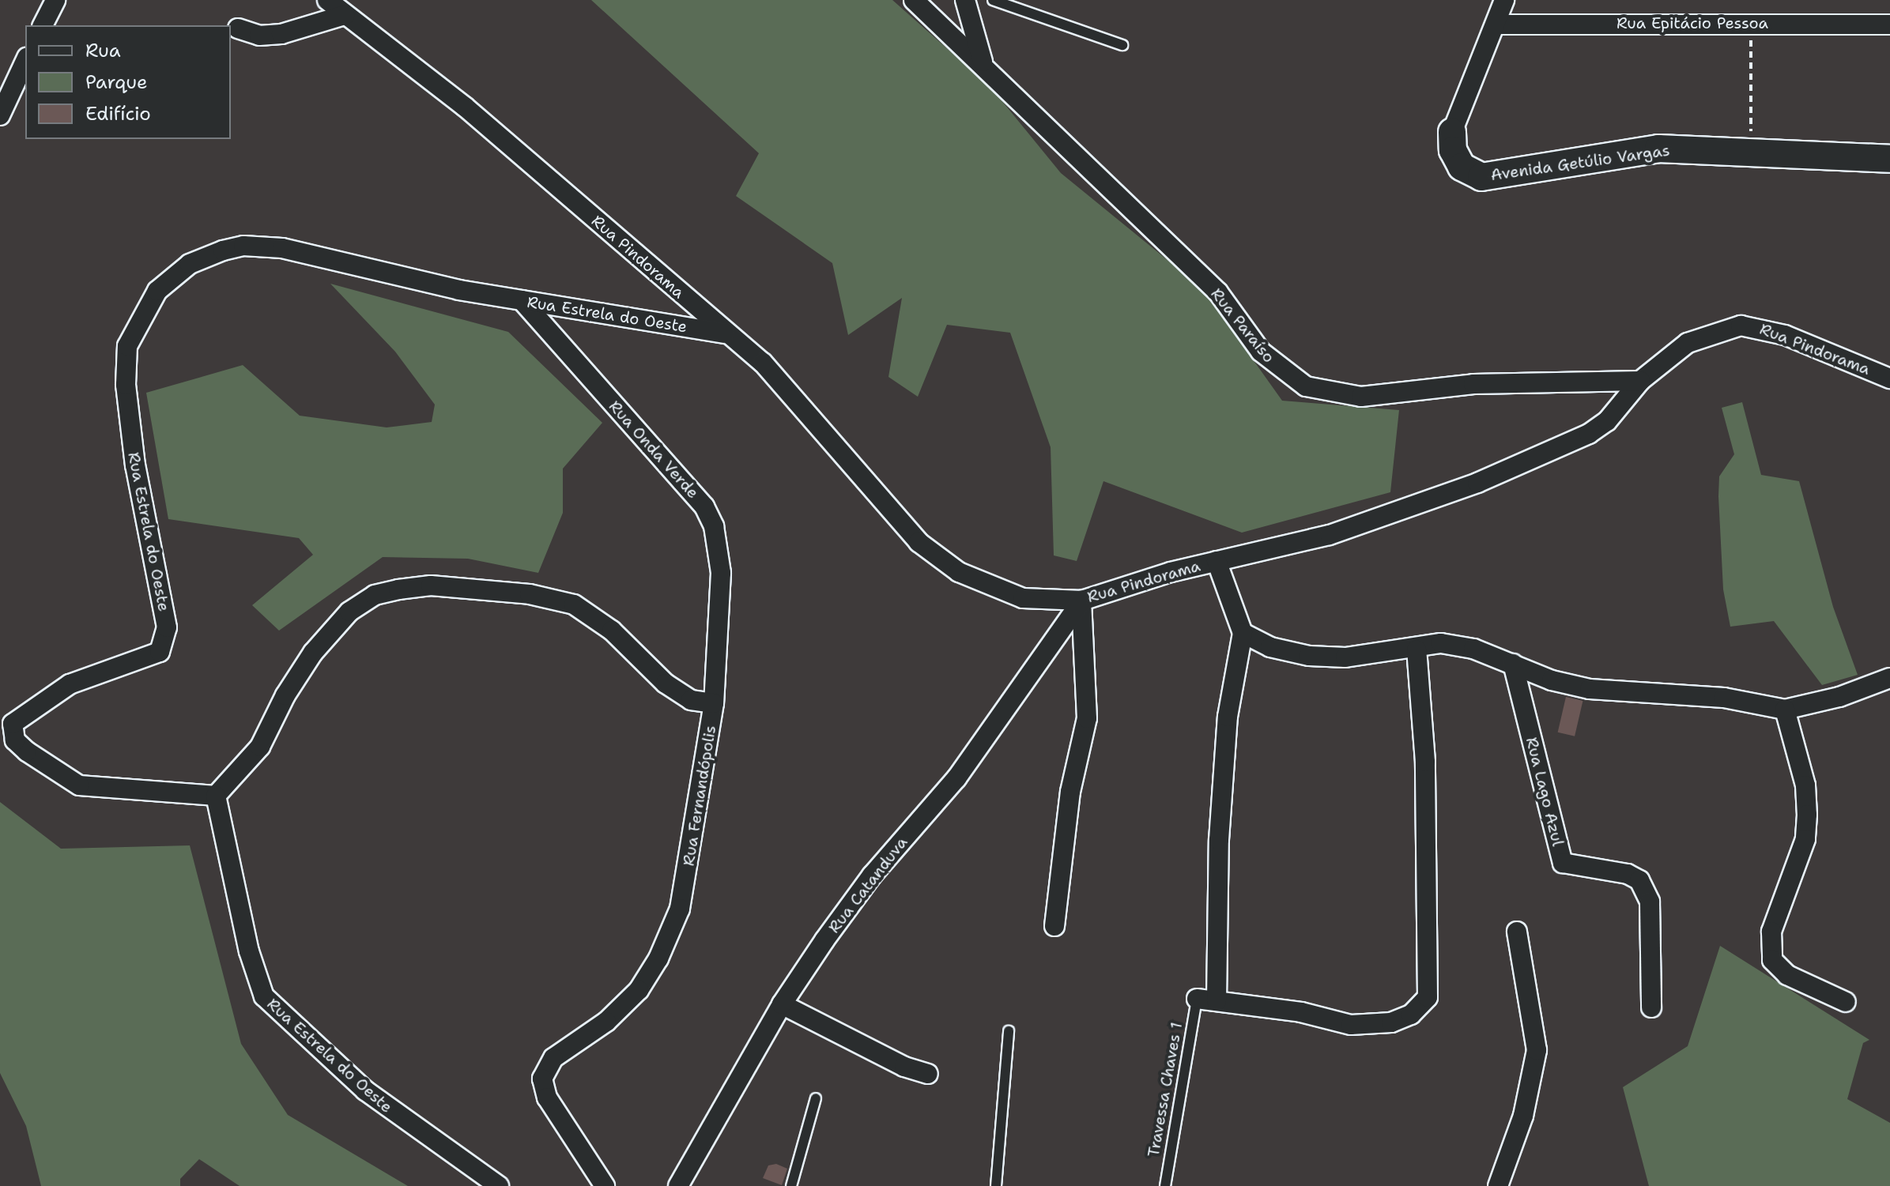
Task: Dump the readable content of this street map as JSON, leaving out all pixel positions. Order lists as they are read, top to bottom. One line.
{"streets":{"street":["Rua Epitácio Pessoa","Avenida Getúlio Vargas","Rua Pindorama","Rua Estrela do Oeste","Rua Paraíso","Rua Onda Verde","Rua Lago Azul","Rua Fernandópolis","Rua Catanduva"],"lane":["Travessa Chaves 1"]},"crossings":[["Rua Pindorama","Rua Estrela do Oeste"],["Rua Pindorama","Rua Paraíso"],["Rua Pindorama","Rua Catanduva"],["Rua Estrela do Oeste","Rua Onda Verde"],["Rua Estrela do Oeste","Rua Fernandópolis"],["Rua Onda Verde","Rua Fernandópolis"]],"legend":["Rua","Parque","Edifício"]}
